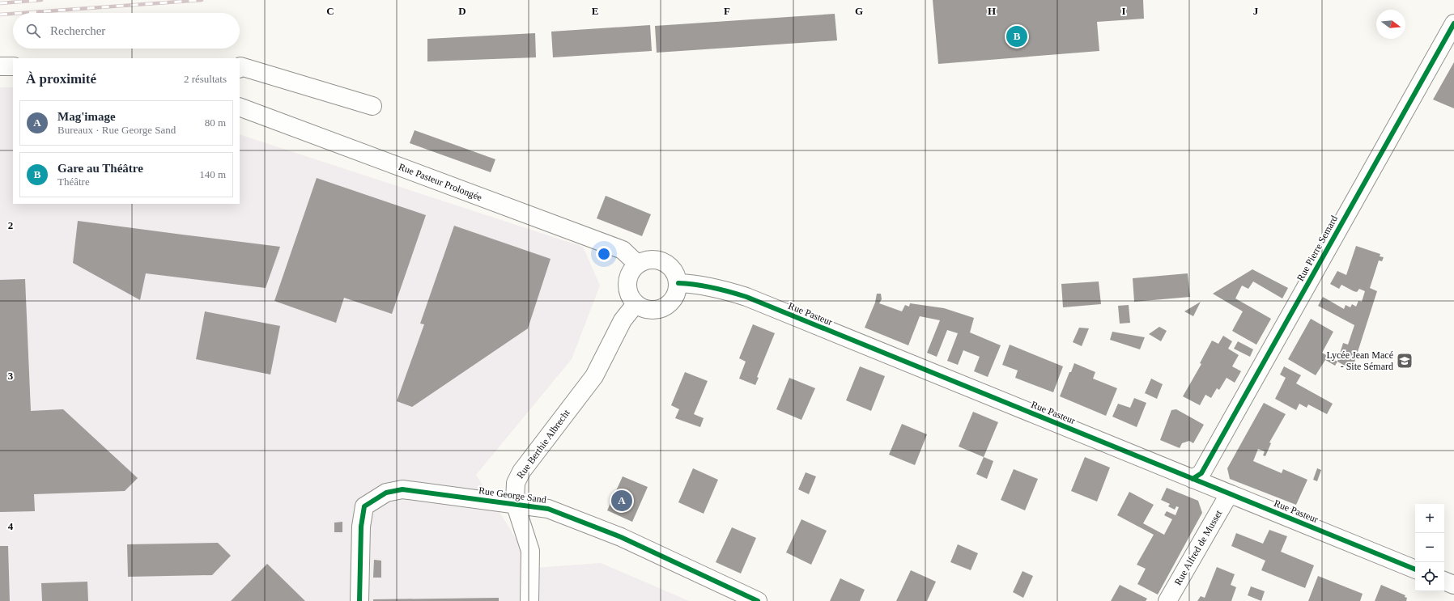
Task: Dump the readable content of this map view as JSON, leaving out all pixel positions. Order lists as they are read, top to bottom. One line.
{"streets":{"street":["Rue Pasteur Prolongée","Rue Pierre Semard","Rue Pasteur","Rue Berthie Albrecht","Rue George Sand","Rue Alfred de Musset"]},"crossings":[["Rue Pasteur Prolongée","Rue Pasteur"],["Rue Pasteur Prolongée","Rue Berthie Albrecht"],["Rue Pierre Semard","Rue Pasteur"],["Rue Pasteur","Rue Berthie Albrecht"],["Rue Pasteur","Rue Alfred de Musset"],["Rue Berthie Albrecht","Rue George Sand"]],"places":{"school or university":["Lycée Jean Macé - Site Sémard"]},"north":"right","page":{"search":"Rechercher","pins":["B","A"],"heading":["À proximité","2 résultats"],"list":[{"mark":"A","name":"Mag'image","note":"Bureaux · Rue George Sand","value":"80 m"},{"mark":"B","name":"Gare au Théâtre","note":"Théâtre","value":"140 m"}],"map_buttons":["+","−"]},"grid":{"columns":["C","D","E","F","G","H","I","J"],"rows":["2","3","4"]}}
